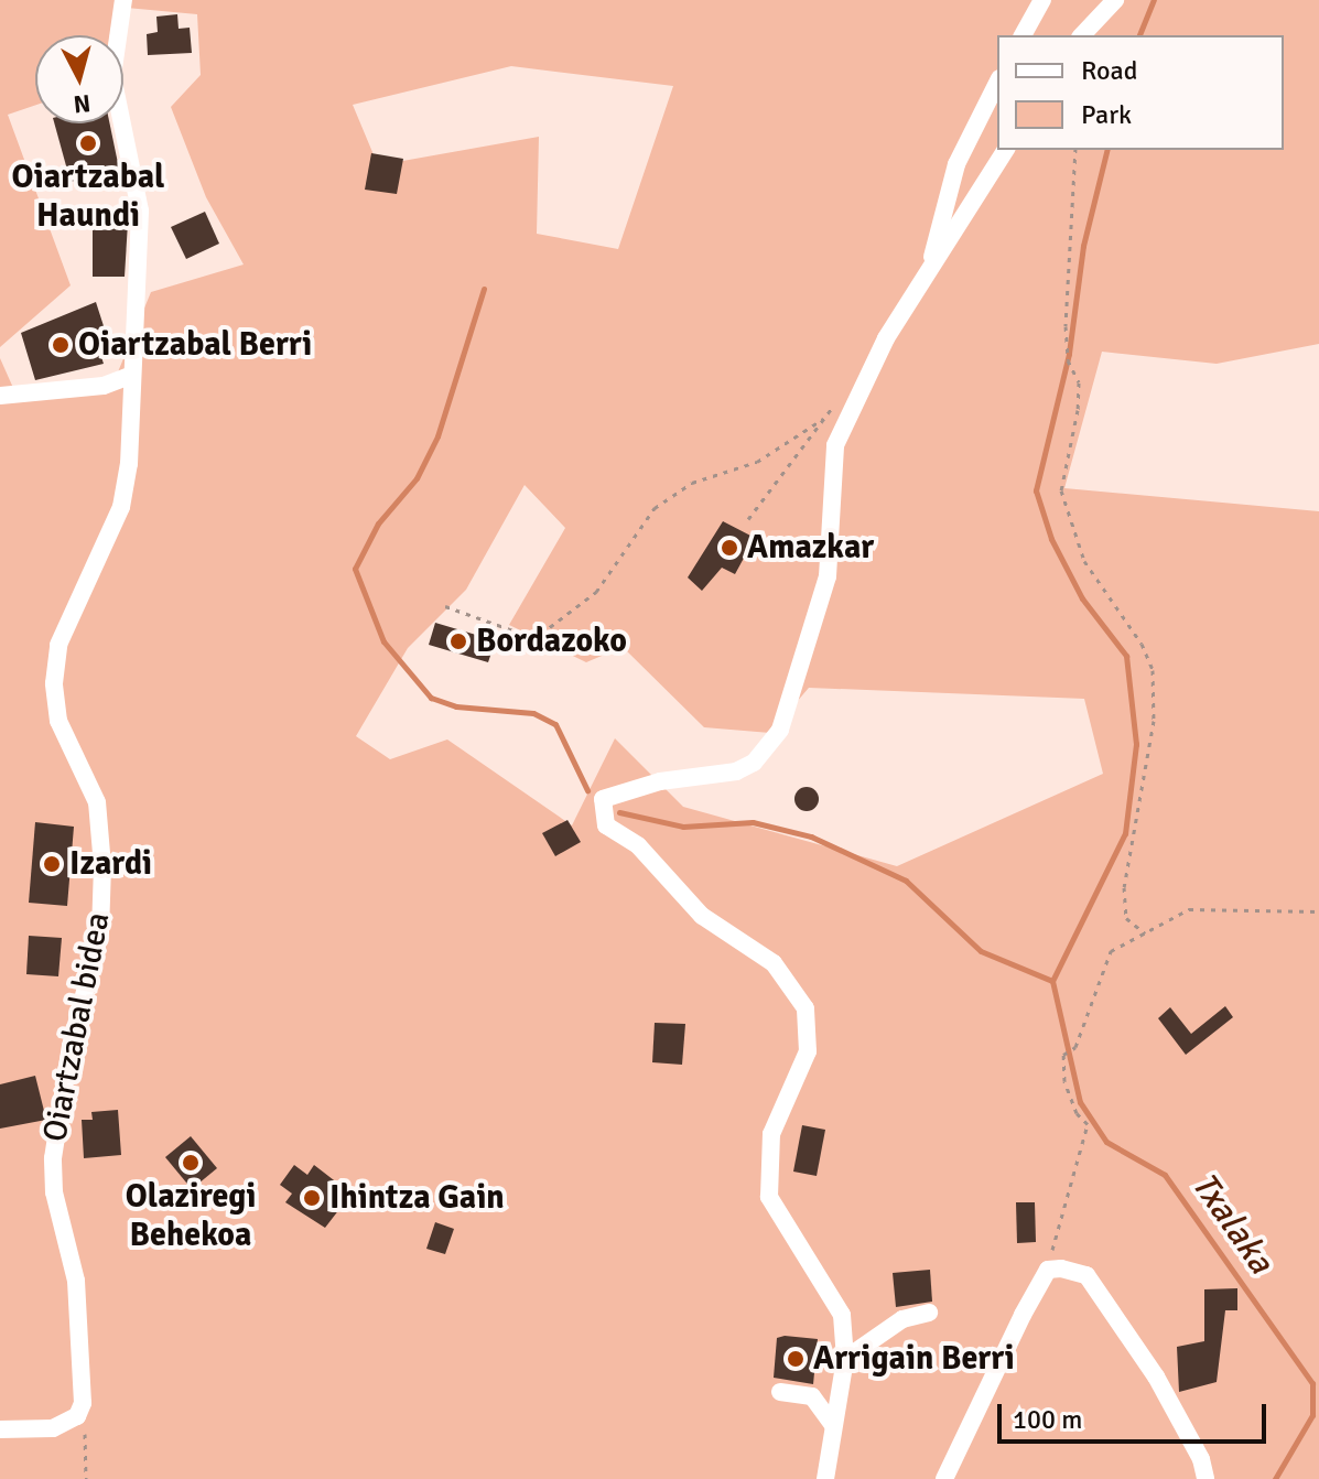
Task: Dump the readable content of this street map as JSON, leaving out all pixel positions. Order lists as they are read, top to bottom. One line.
{"streets":{"street":["Oiartzabal bidea"]},"water":["Txalaka"],"places":["Oiartzabal Haundi","Oiartzabal Berri","Amazkar","Bordazoko","Izardi","Olaziregi Behekoa","Ihintza Gain","Arrigain Berri"],"legend":["Road","Park"],"scale_bar":"100 m","north":"bottom"}
